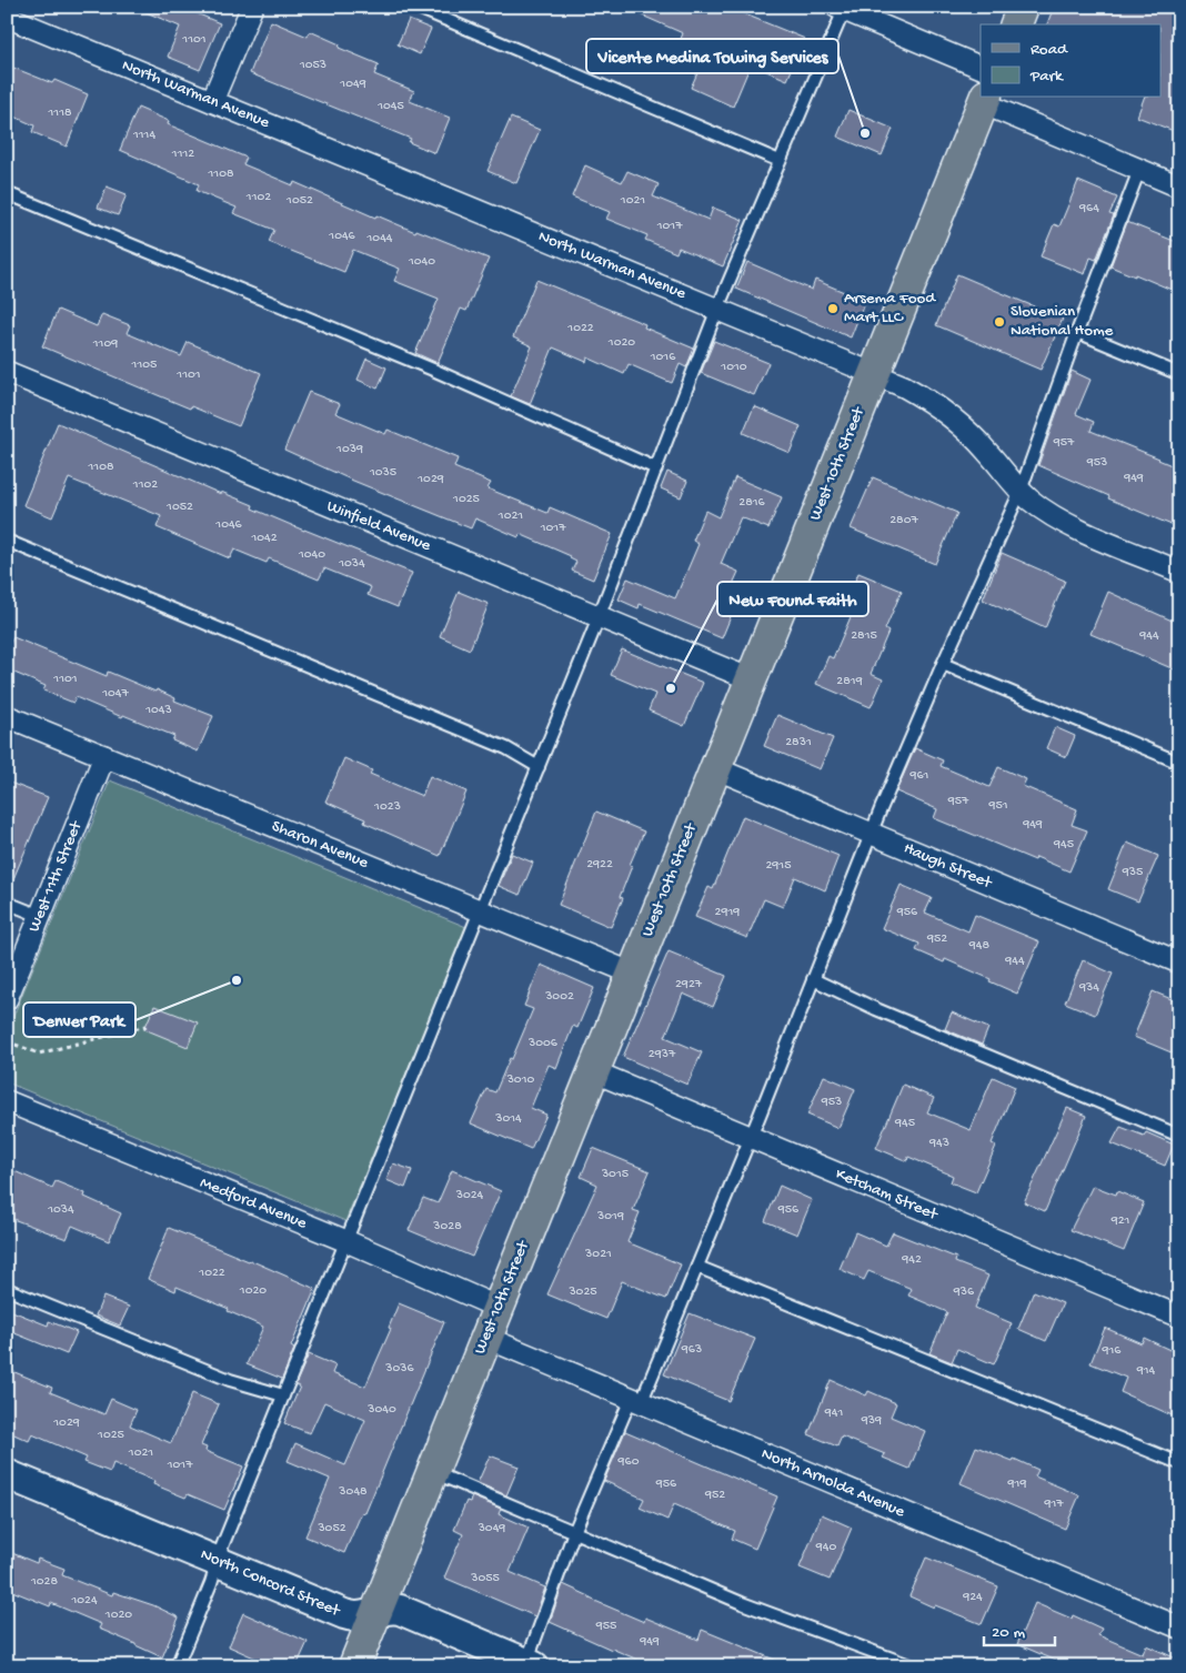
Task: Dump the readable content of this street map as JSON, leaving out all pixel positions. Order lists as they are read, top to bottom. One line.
{"streets":{"main road":["West 10th Street","North Concord Street"],"street":["North Warman Avenue","Winfield Avenue","Sharon Avenue","Haugh Street","West 11th Street","Ketcham Street","Medford Avenue","North Arnolda Avenue"]},"crossings":[["North Warman Avenue","West 10th Street"],["West 10th Street","Winfield Avenue"],["West 10th Street","Sharon Avenue"],["West 10th Street","Haugh Street"],["West 10th Street","Ketcham Street"],["West 10th Street","Medford Avenue"],["West 10th Street","North Arnolda Avenue"],["West 10th Street","North Concord Street"],["Sharon Avenue","West 11th Street"]],"places":["Vicente Medina Towing Services","Arsema Food Mart LLC","Slovenian National Home","New Found Faith","Denver Park"],"house_numbers":["1101","1053","1049","1045","1118","1114","1112","1108","1102","1052","1021","964","1017","1046","1044","1040","1022","1020","1109","1016","1105","1010","1101","957","1039","953","1108","1035","949","1029","1102","1025","2816","1052","1021","2807","1046","1017","1042","1040","1034","2815","944","1101","2819","1047","1043","2831","961","957","951","1023","949","945","2922","2915","935","2919","956","952","948","944","2927","934","3002","3006","2937","3010","953","3014","945","943","3015","3024","1034","956","3019","921","3028","3021","942","1022","1020","3025","936","963","916","3036","914","3040","941","939","1029","1025","1021","960","1017","956","919","3048","952","917","3052","3049","940","3055","1028","924","1024","1020","955","949"],"legend":["Road","Park"],"scale_bar":"20 m"}
